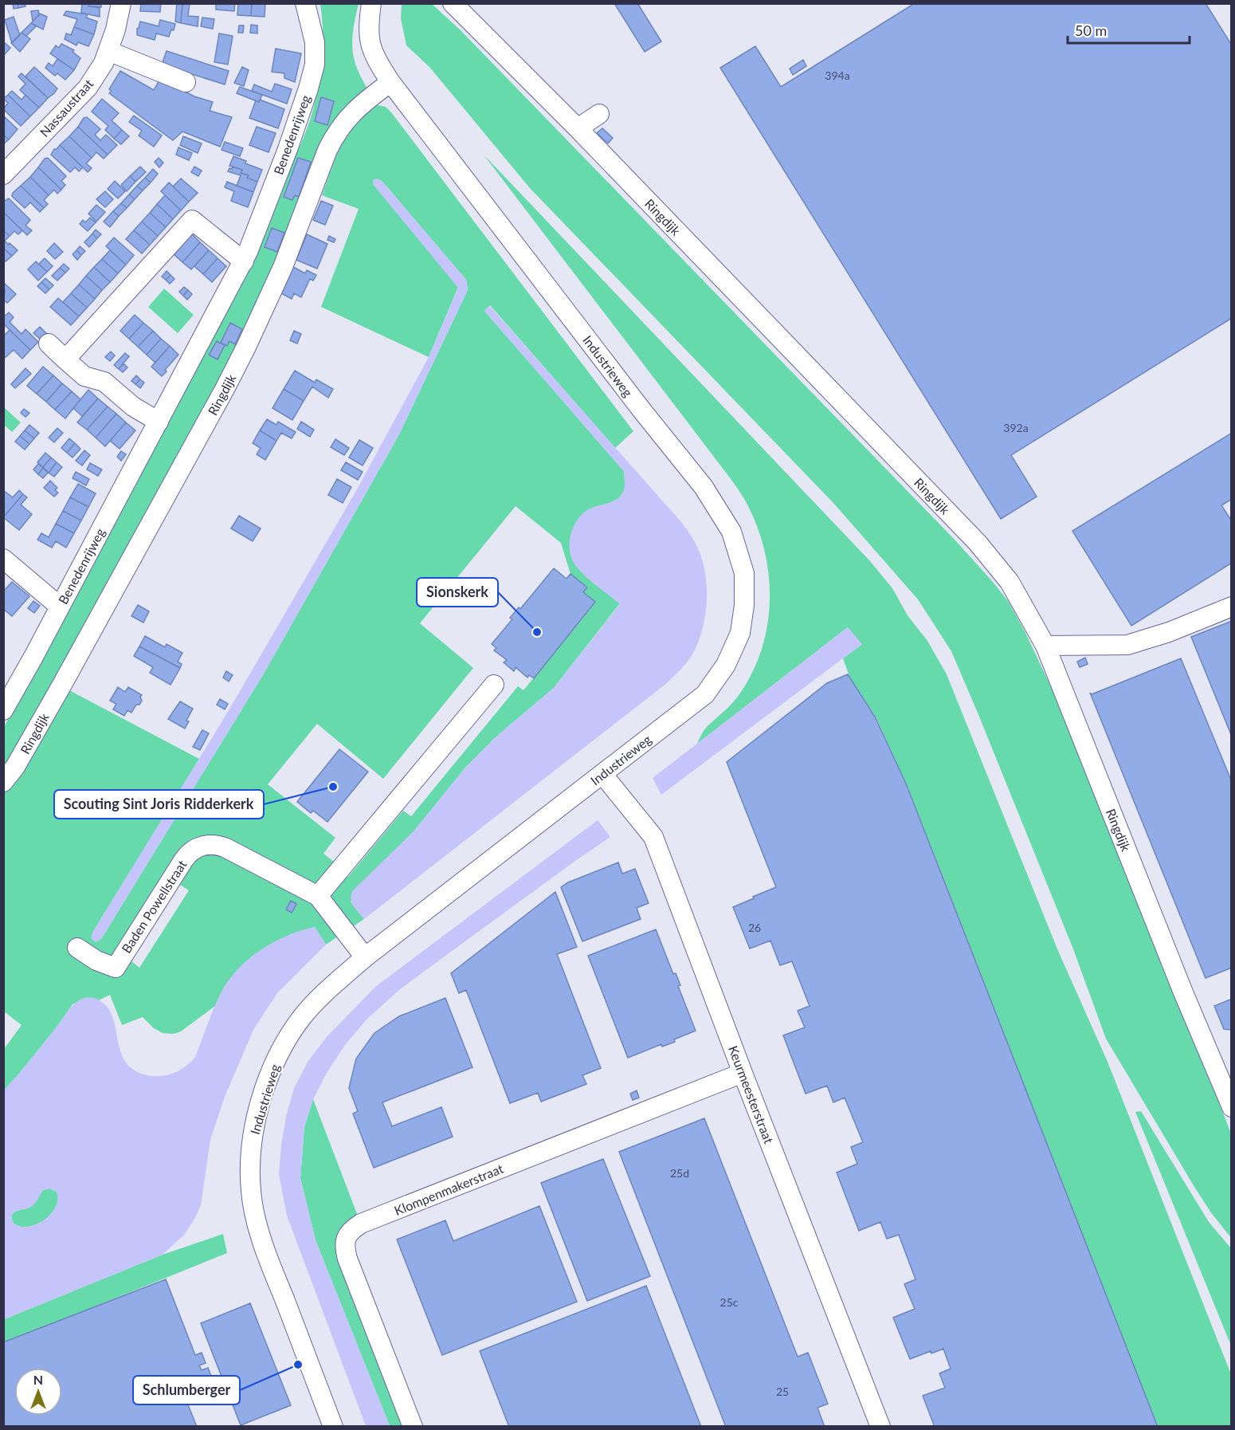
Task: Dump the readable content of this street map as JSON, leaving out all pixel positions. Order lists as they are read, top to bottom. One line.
{"streets":{"street":["Nassaustraat","Benedenrijweg","Ringdijk","Industrieweg","Baden Powellstraat","Keurmeesterstraat","Klompenmakerstraat"]},"crossings":[["Ringdijk","Industrieweg"],["Industrieweg","Baden Powellstraat"],["Industrieweg","Keurmeesterstraat"],["Keurmeesterstraat","Klompenmakerstraat"]],"places":["Sionskerk","Scouting Sint Joris Ridderkerk","Schlumberger"],"house_numbers":["394a","392a","26","25d","25c","25"],"scale_bar":"50 m","north":"top"}
